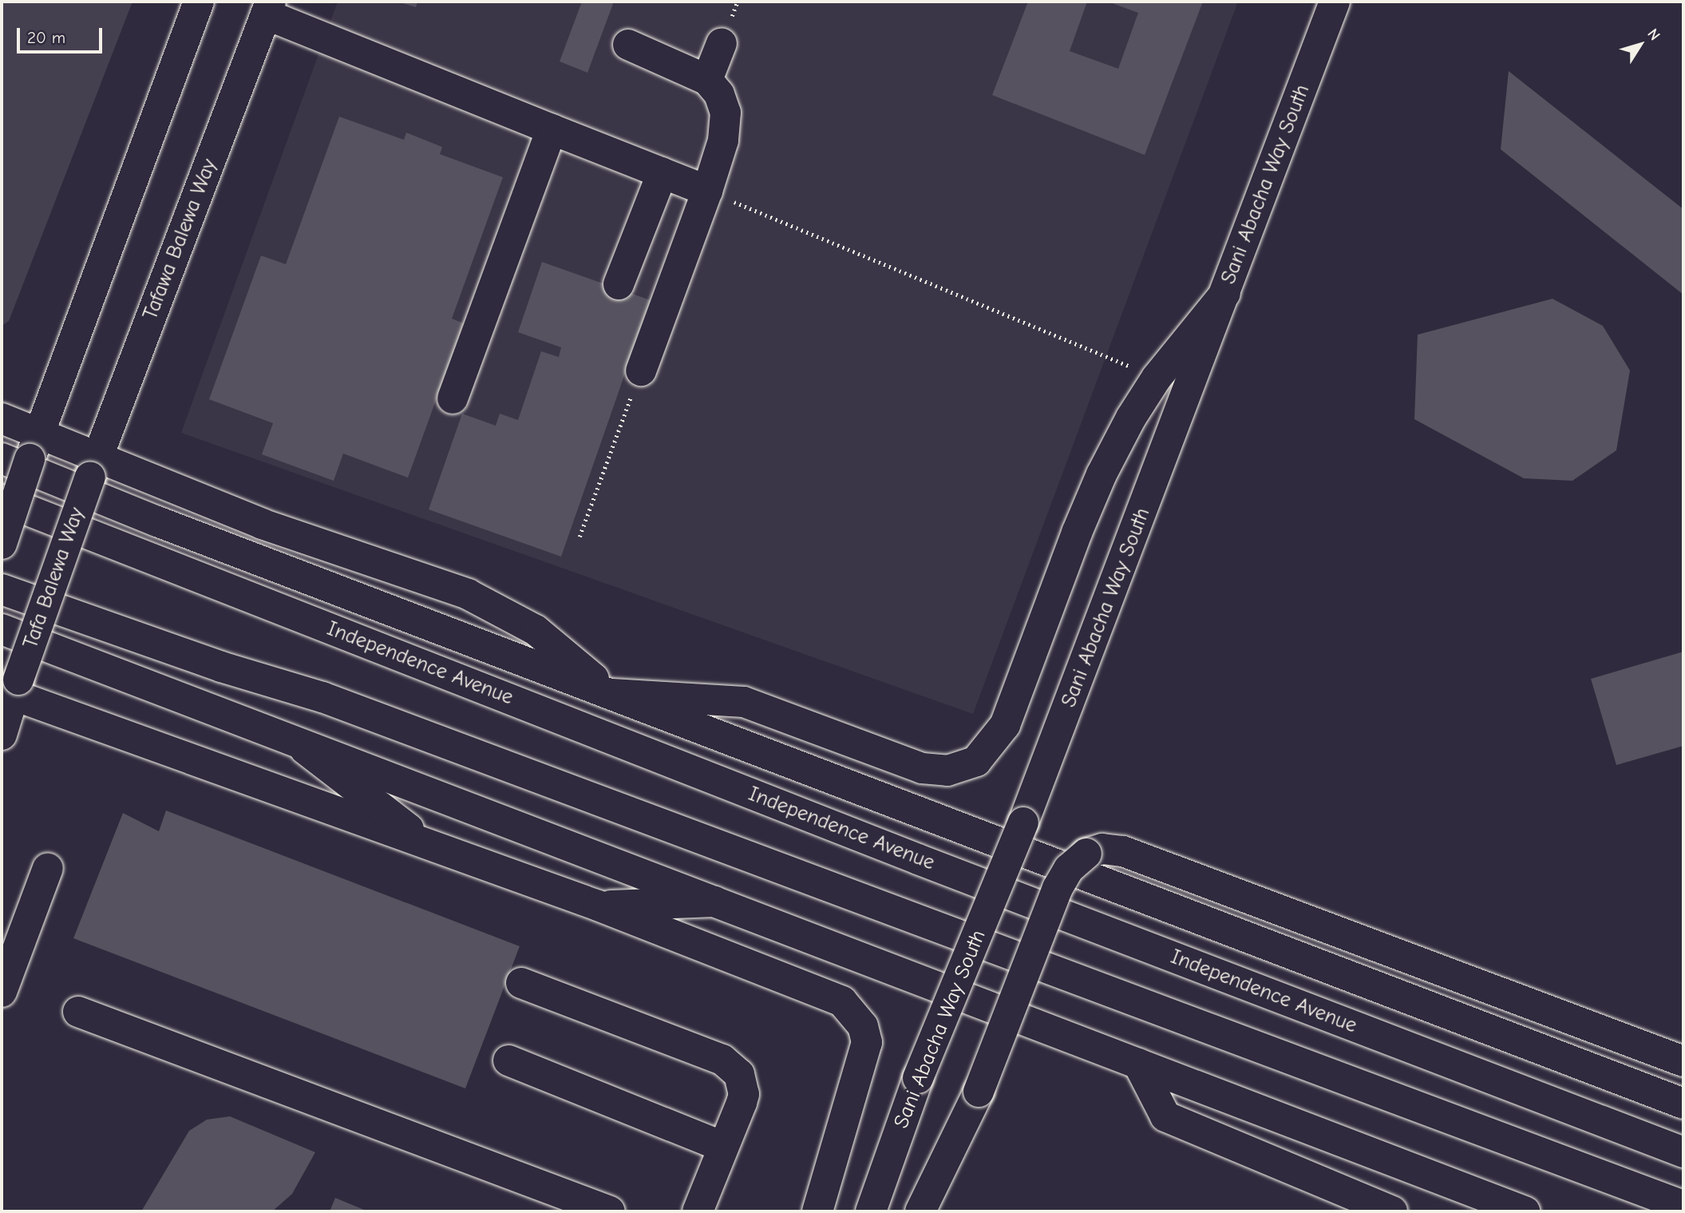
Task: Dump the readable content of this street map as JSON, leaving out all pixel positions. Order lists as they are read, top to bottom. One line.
{"streets":{"main road":["Sani Abacha Way South","Tafawa Balewa Way","Tafa Balewa Way","Independence Avenue"]},"crossings":[["Tafawa Balewa Way","Tafa Balewa Way"]],"scale_bar":"20 m","north":"top right"}
